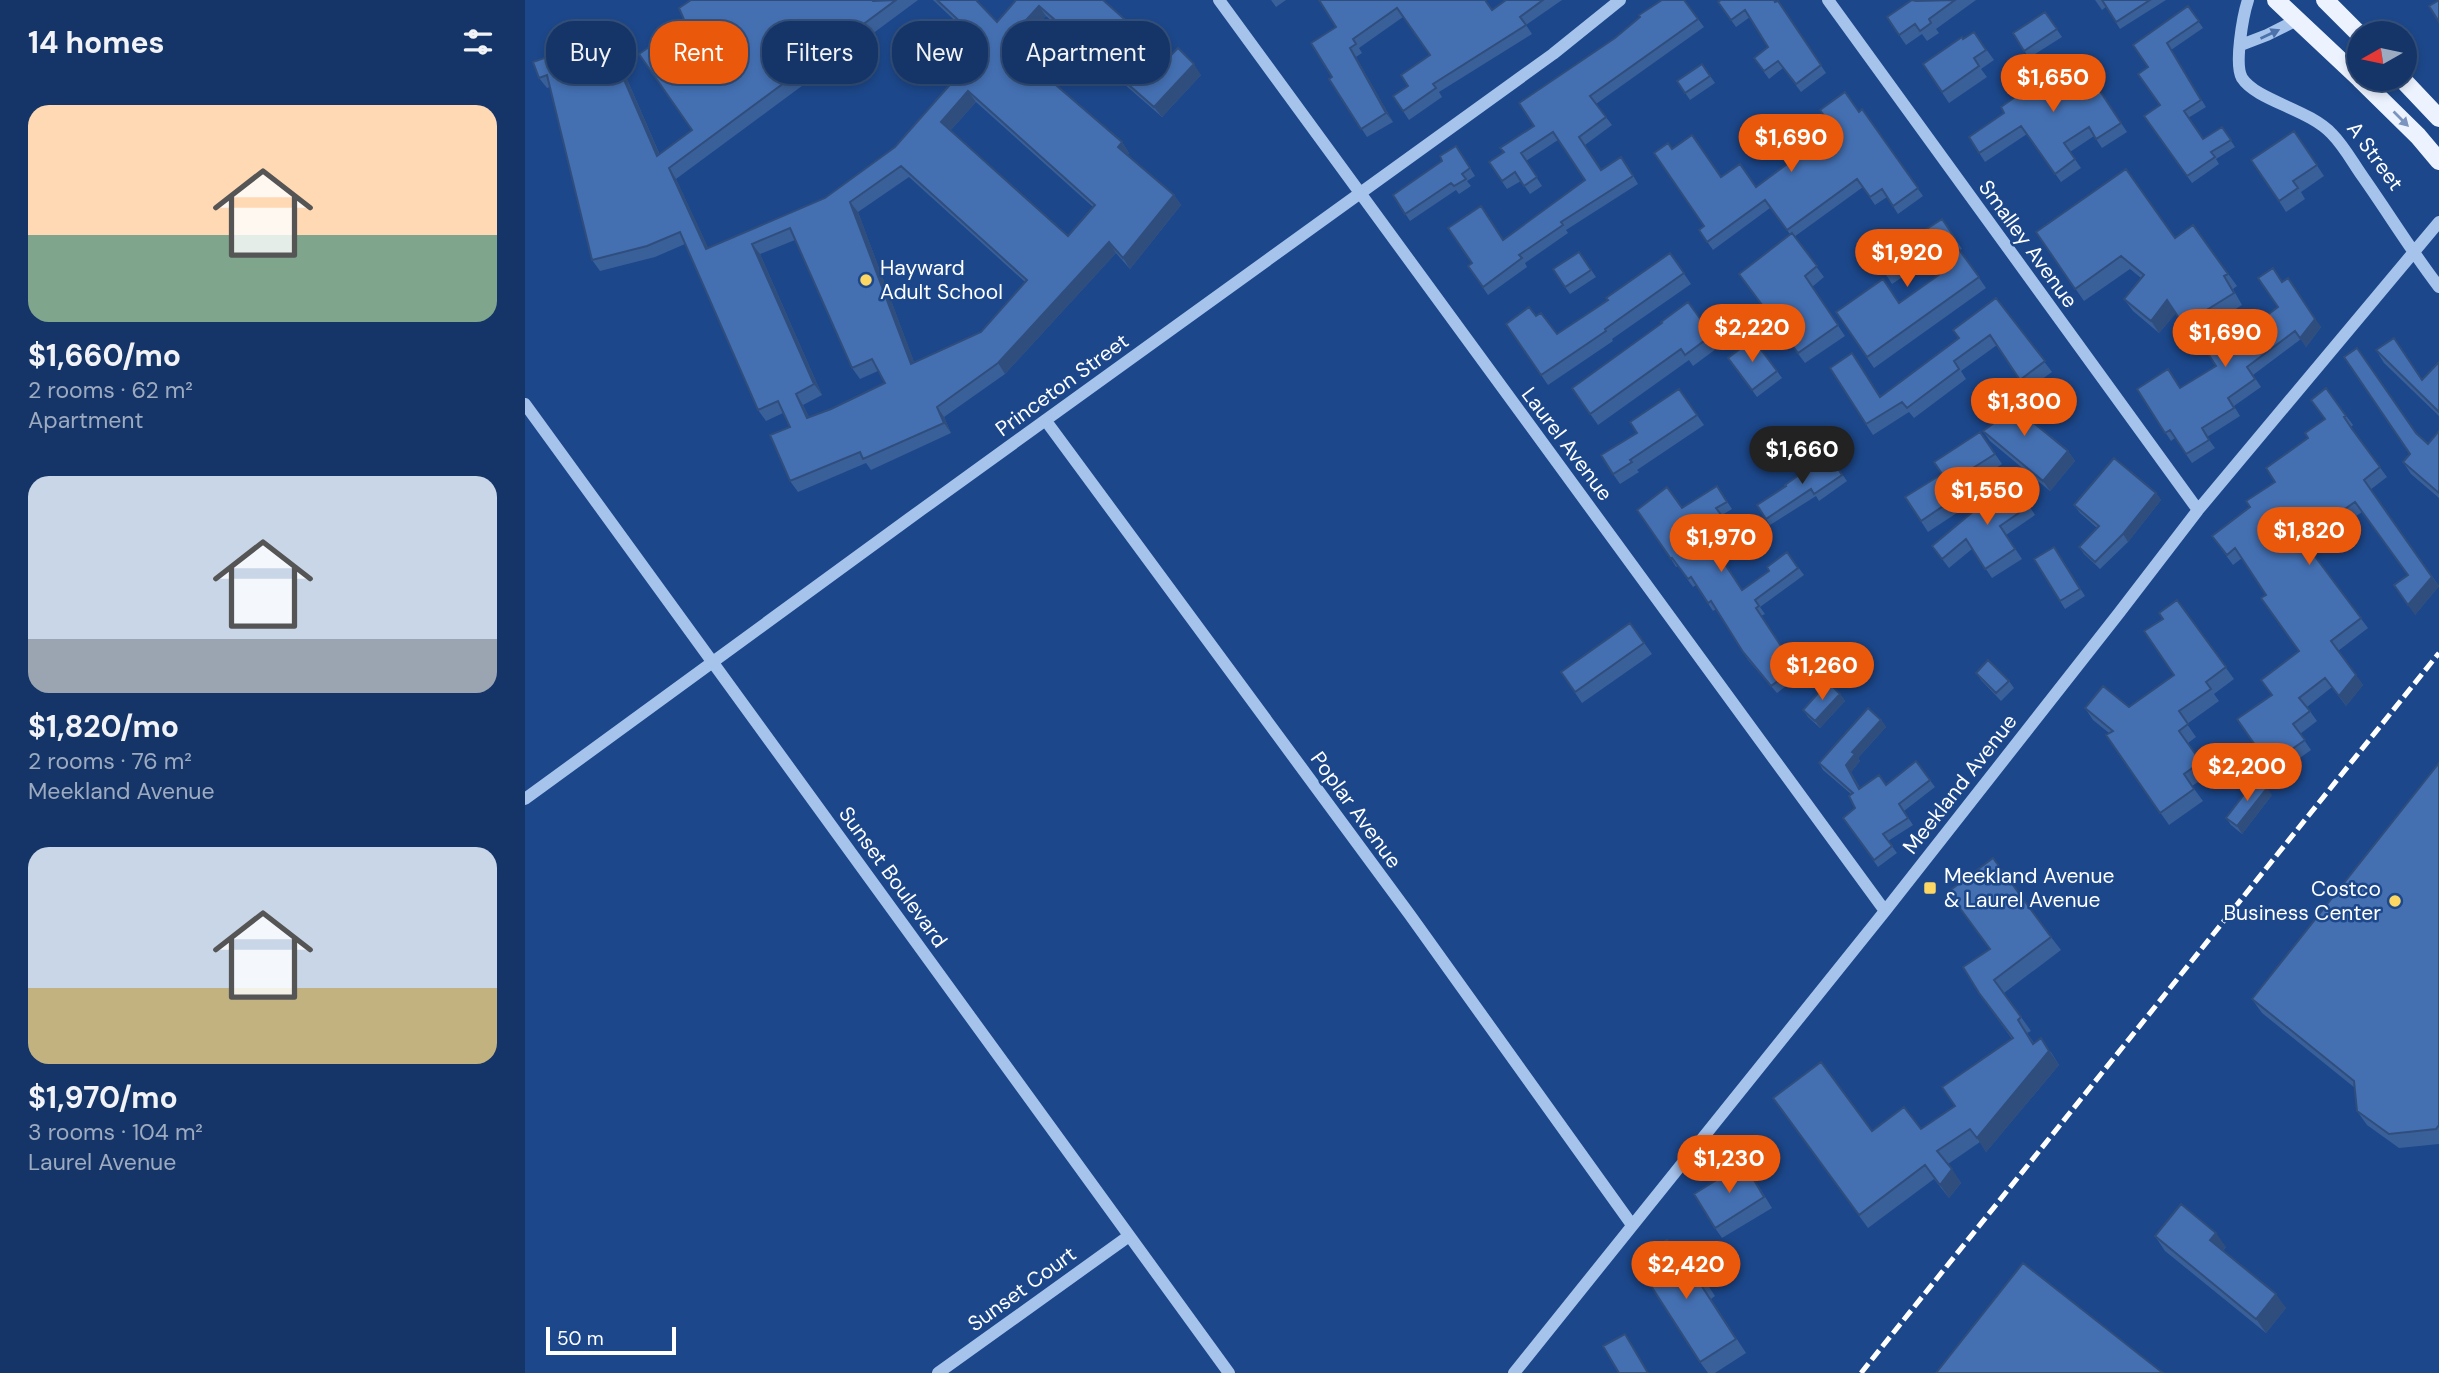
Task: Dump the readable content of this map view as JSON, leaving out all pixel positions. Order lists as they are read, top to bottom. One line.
{"streets":{"main road":["A Street"],"street":["Smalley Avenue","Princeton Street","Laurel Avenue","Meekland Avenue","Poplar Avenue","Sunset Boulevard","Sunset Court"]},"crossings":[["A Street","Meekland Avenue"],["Smalley Avenue","Meekland Avenue"],["Princeton Street","Laurel Avenue"],["Princeton Street","Poplar Avenue"],["Princeton Street","Sunset Boulevard"],["Laurel Avenue","Meekland Avenue"],["Meekland Avenue","Poplar Avenue"],["Sunset Boulevard","Sunset Court"]],"places":{"other":["Hayward Adult School","Costco Business Center"],"transit":["Meekland Avenue & Laurel Avenue"]},"scale_bar":"50 m","north":"left","page":{"heading":"14 homes","chip":["Buy","Rent","Filters","New","Apartment"],"price":["$1,650","$1,690","$1,920","$2,220","$1,690","$1,300","$1,660","$1,550","$1,820","$1,970","$1,260","$2,200","$1,230","$2,420"],"list":[{"name":"$1,660/mo","note":"2 rooms · 62 m² · Apartment"},{"name":"$1,820/mo","note":"2 rooms · 76 m² · Meekland Avenue"},{"name":"$1,970/mo","note":"3 rooms · 104 m² · Laurel Avenue"}],"scale":"50 m"}}
